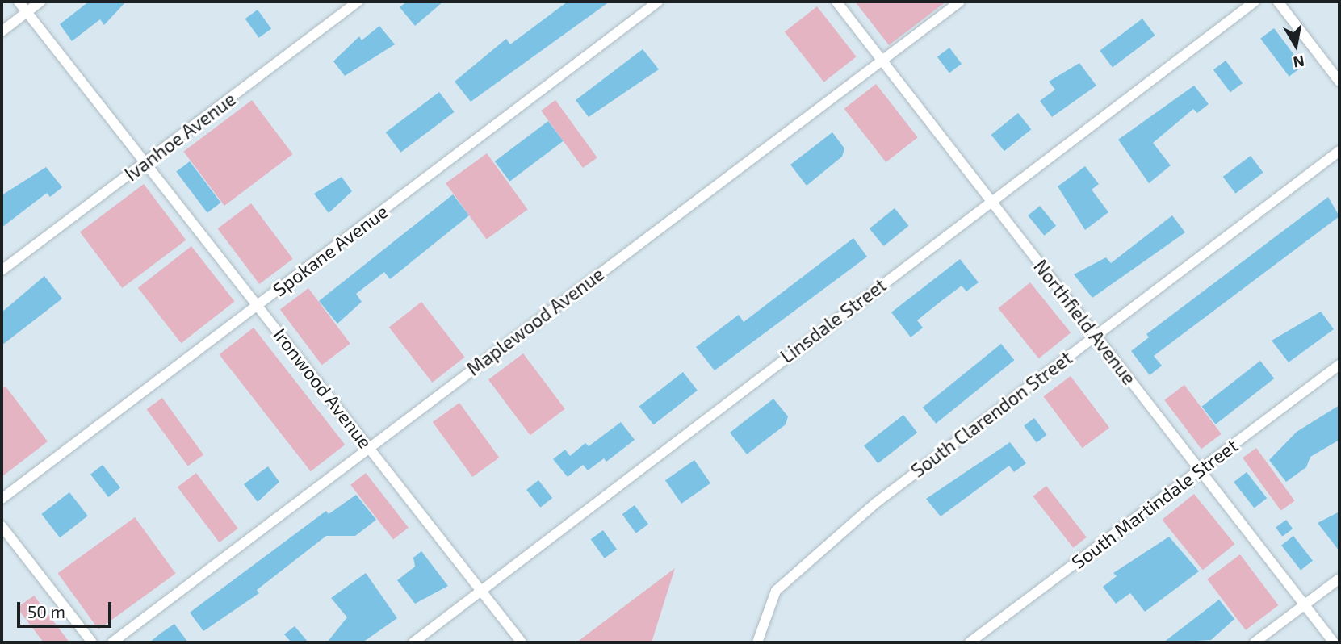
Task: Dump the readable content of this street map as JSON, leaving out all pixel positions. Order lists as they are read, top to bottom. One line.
{"streets":{"street":["Ivanhoe Avenue","Spokane Avenue","Linsdale Street","Maplewood Avenue","Northfield Avenue","Ironwood Avenue","South Clarendon Street","South Martindale Street"]},"crossings":[["Ivanhoe Avenue","Ironwood Avenue"],["Spokane Avenue","Ironwood Avenue"],["Linsdale Street","Northfield Avenue"],["Linsdale Street","Ironwood Avenue"],["Maplewood Avenue","Northfield Avenue"],["Maplewood Avenue","Ironwood Avenue"],["Northfield Avenue","South Clarendon Street"],["Northfield Avenue","South Martindale Street"]],"scale_bar":"50 m","north":"bottom"}
